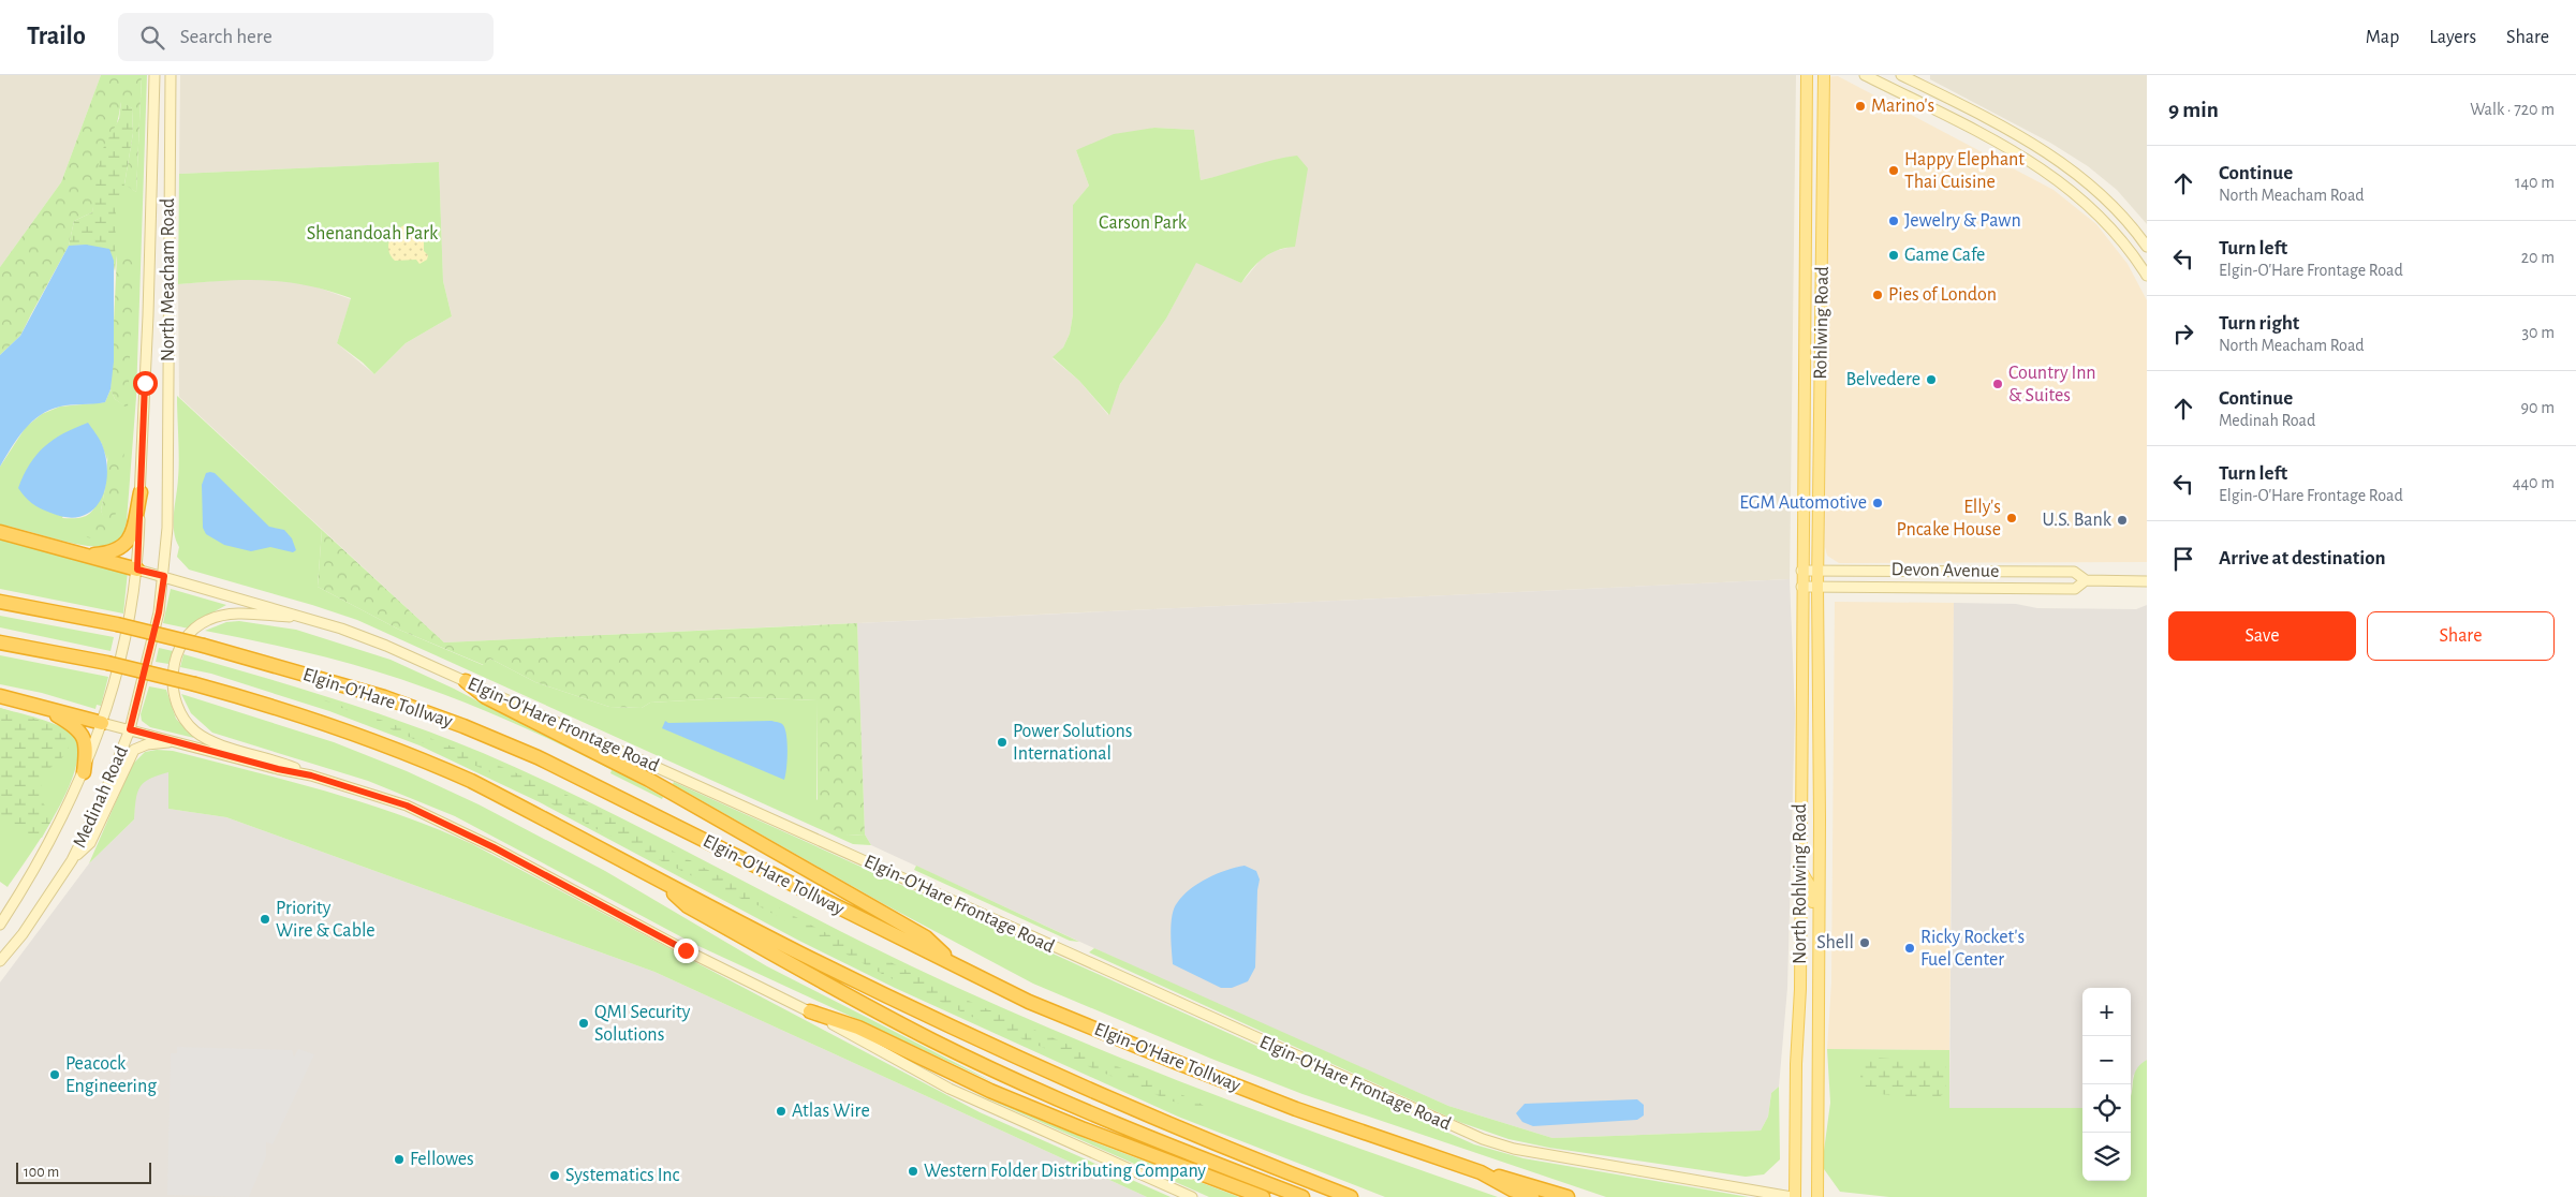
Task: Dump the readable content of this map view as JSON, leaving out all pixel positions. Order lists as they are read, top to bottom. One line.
{"streets":{"highway":["Elgin-O'Hare Tollway"],"main road":["North Meacham Road","Rohlwing Road","Devon Avenue","Elgin-O'Hare Frontage Road","Medinah Road","North Rohlwing Road"]},"crossings":[["North Meacham Road","Elgin-O'Hare Frontage Road"],["North Meacham Road","Medinah Road"],["Rohlwing Road","Devon Avenue"],["Rohlwing Road","North Rohlwing Road"],["Devon Avenue","North Rohlwing Road"],["Elgin-O'Hare Frontage Road","North Rohlwing Road"]],"parks":["Carson Park","Shenandoah Park"],"places":["Marino's","Happy Elephant Thai Cuisine","Jewelry & Pawn","Game Cafe","Pies of London","Belvedere","Country Inn & Suites","EGM Automotive","Elly's Pncake House","U.S. Bank","Power Solutions International","Priority Wire & Cable","Shell","Ricky Rocket's Fuel Center","QMI Security Solutions","Peacock Engineering","Atlas Wire","Fellowes","Western Folder Distributing Company","Systematics Inc"],"scale_bar":"100 m","page":{"header":"Trailo","search":"Search here","nav":["Map","Layers","Share"],"heading":["9 min","Walk · 720 m"],"list":[["Continue","North Meacham Road","140 m"],["Turn left","Elgin-O'Hare Frontage Road","20 m"],["Turn right","North Meacham Road","30 m"],["Continue","Medinah Road","90 m"],["Turn left","Elgin-O'Hare Frontage Road","440 m"],"Arrive at destination"],"buttons":["Save","Share"],"map_buttons":["+","−"],"scale":"100 m"}}
